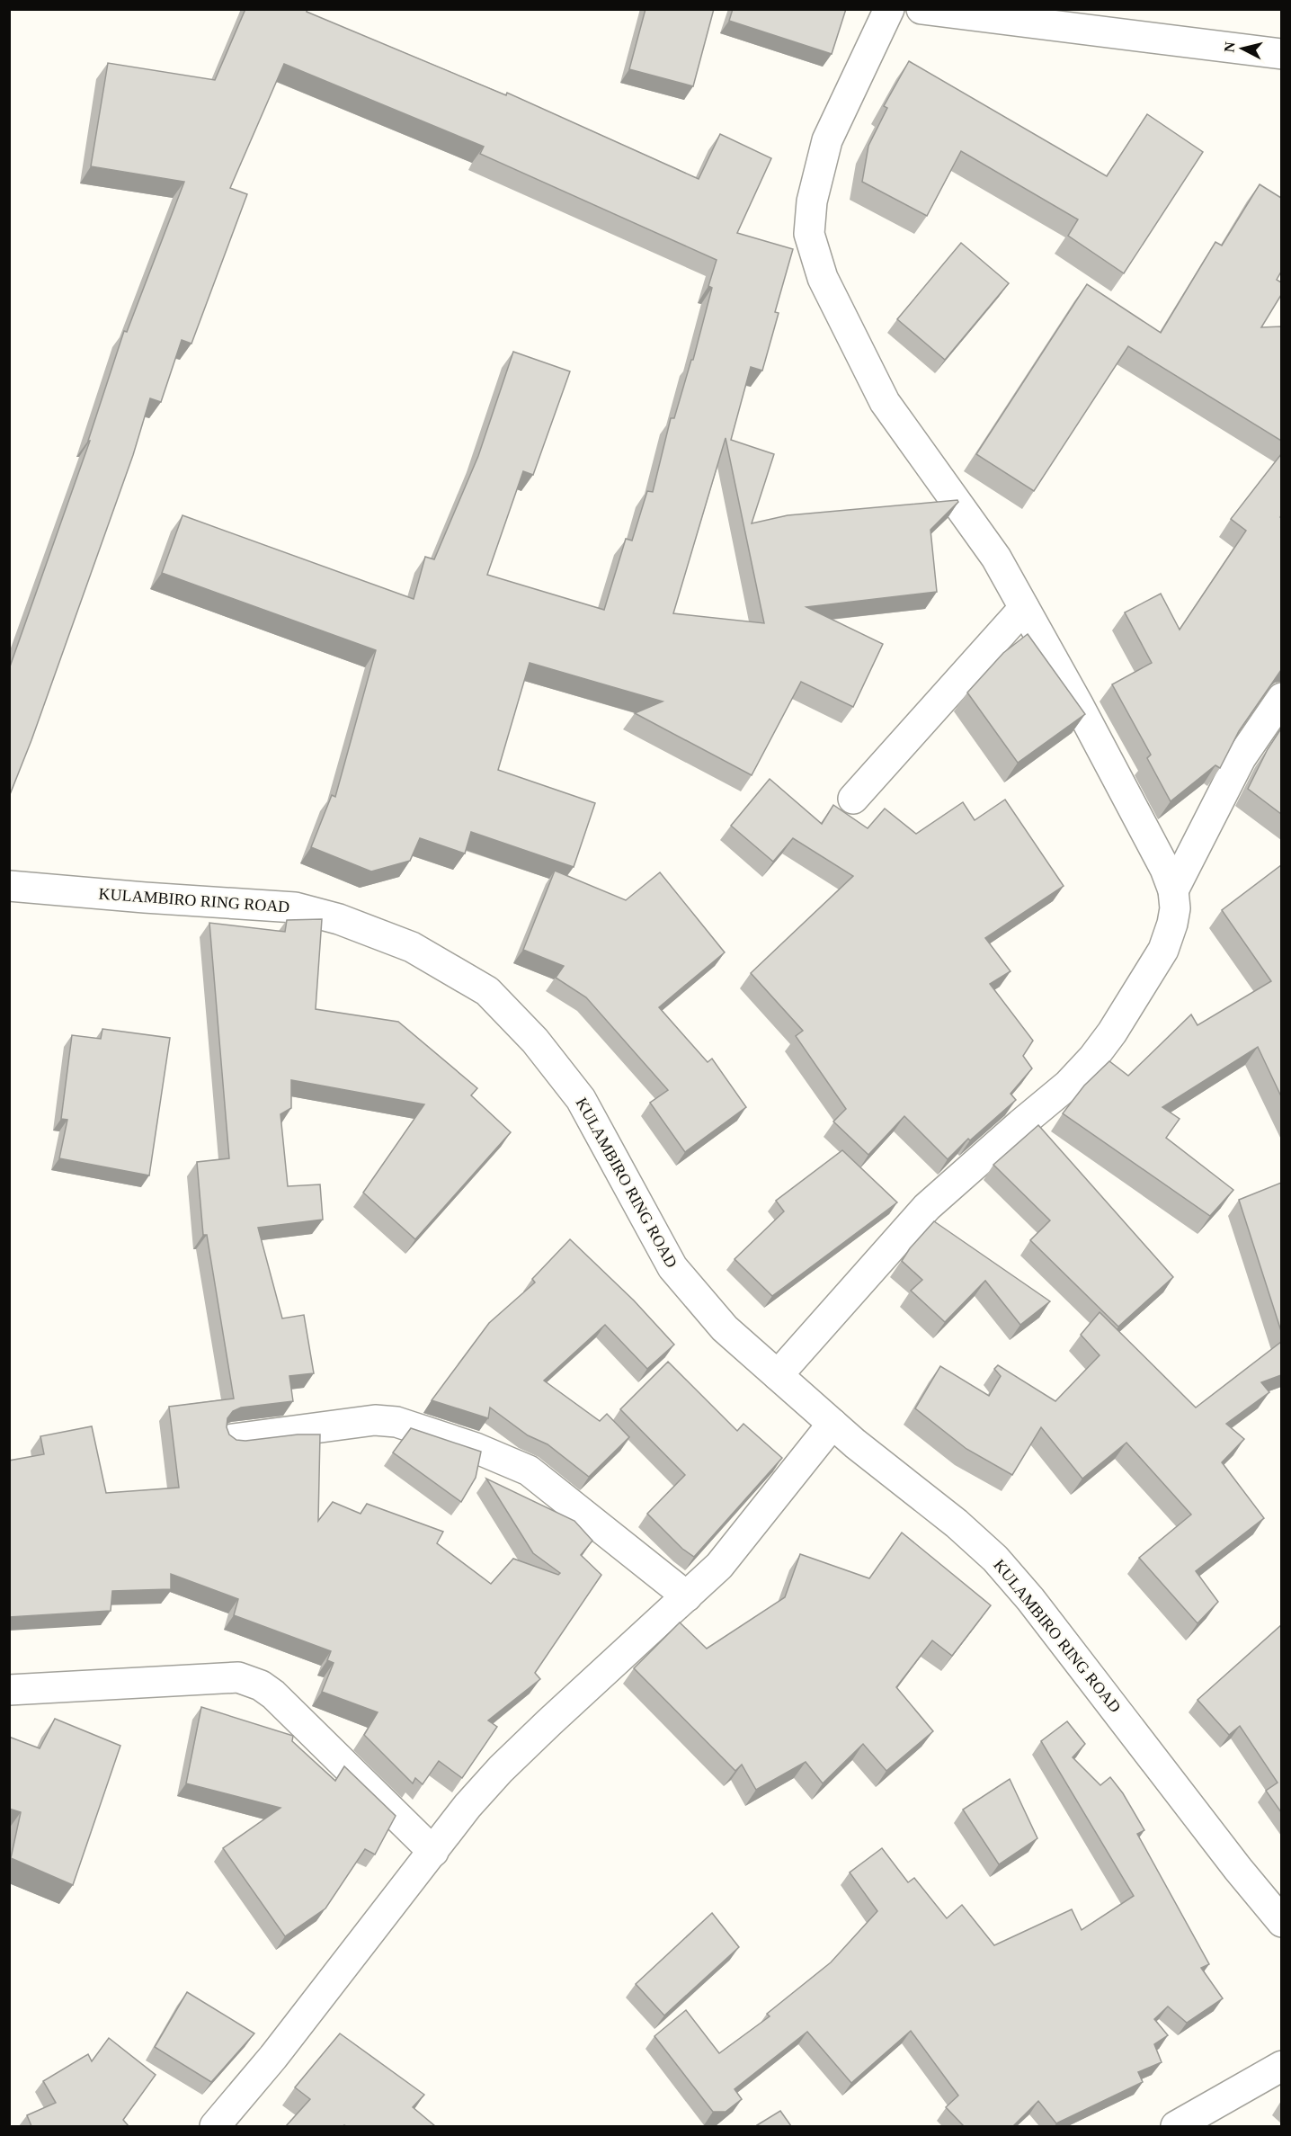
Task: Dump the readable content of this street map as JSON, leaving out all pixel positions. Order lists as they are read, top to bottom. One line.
{"streets":{"street":["KULAMBIRO RING ROAD"]},"north":"left"}
